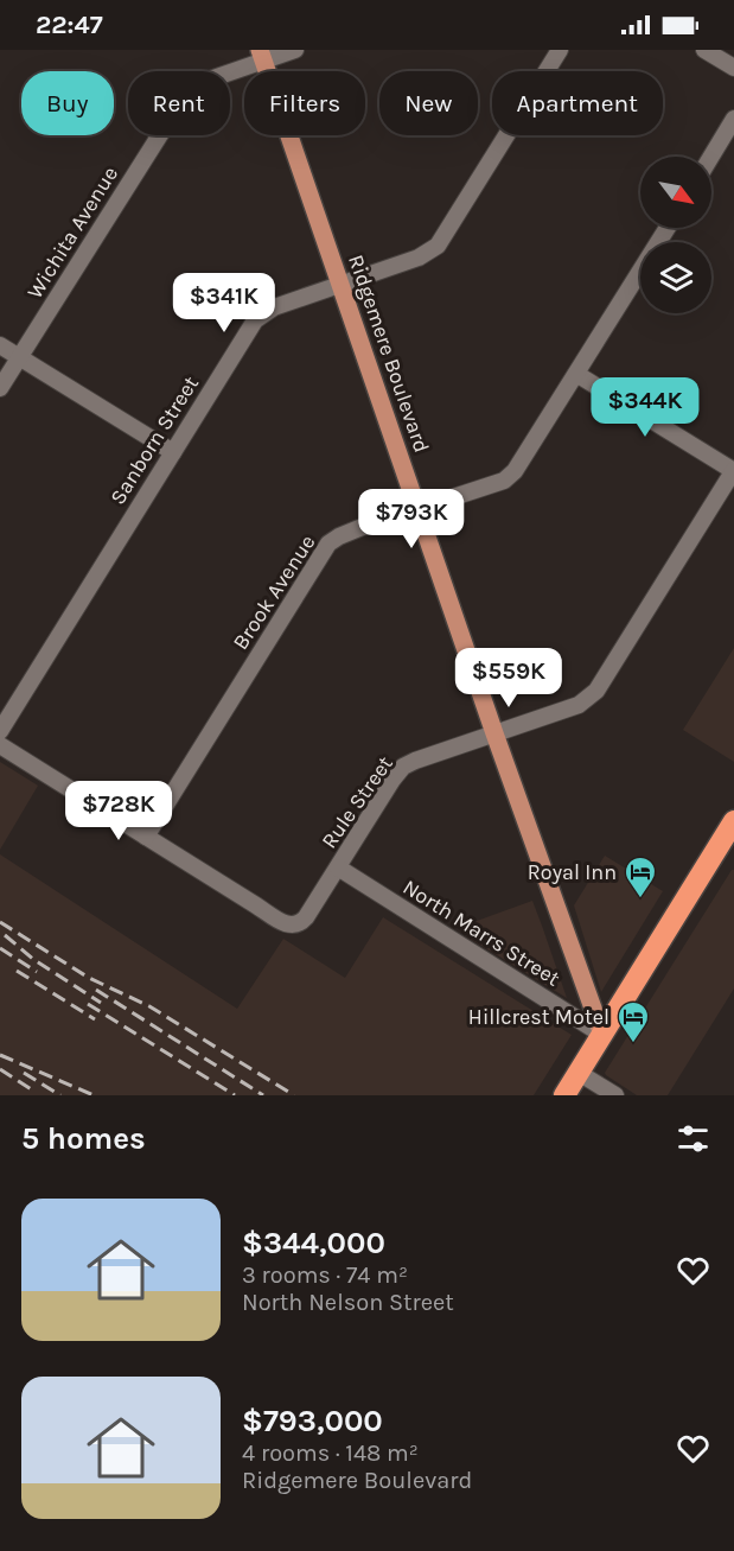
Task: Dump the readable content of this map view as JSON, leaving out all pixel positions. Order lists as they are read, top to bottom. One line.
{"streets":{"main road":["Ridgemere Boulevard"],"street":["Wichita Avenue","Sanborn Street","Brook Avenue","Rule Street","North Marrs Street"]},"crossings":[["Wichita Avenue","Ridgemere Boulevard"],["Ridgemere Boulevard","Sanborn Street"],["Ridgemere Boulevard","Brook Avenue"],["Ridgemere Boulevard","Rule Street"],["Ridgemere Boulevard","North Marrs Street"],["Brook Avenue","Rule Street"],["Rule Street","North Marrs Street"]],"places":{"hotel":["Royal Inn","Hillcrest Motel"]},"north":"bottom right","page":{"status":"22:47","chip":["Buy","Rent","Filters","New","Apartment"],"price":["$341K","$344K","$793K","$559K","$728K"],"heading":"5 homes","list":[{"name":"$344,000","note":"3 rooms · 74 m² · North Nelson Street"},{"name":"$793,000","note":"4 rooms · 148 m² · Ridgemere Boulevard"}]}}
